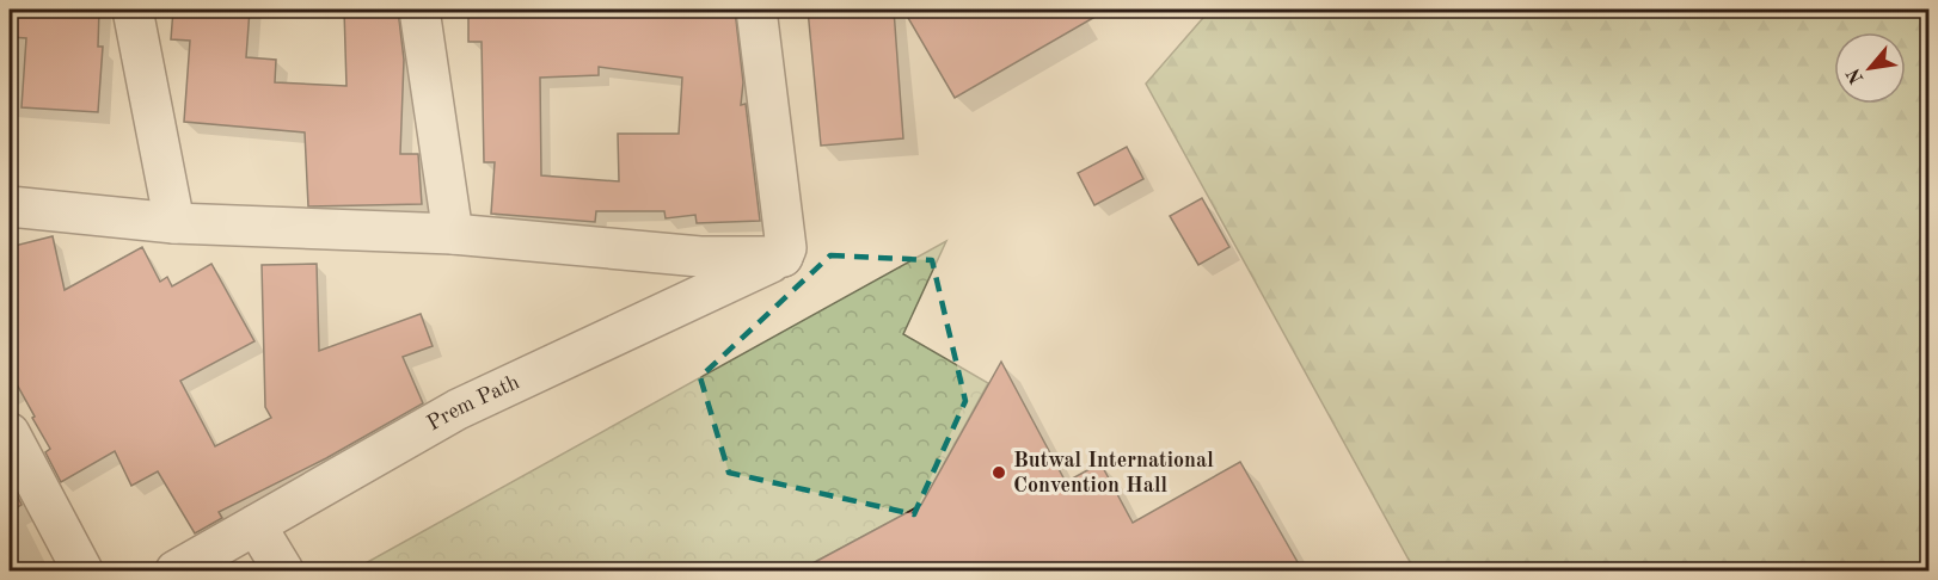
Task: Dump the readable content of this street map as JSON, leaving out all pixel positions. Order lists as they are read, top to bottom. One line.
{"streets":{"street":["Prem Path"]},"places":["Butwal International Convention Hall"],"north":"bottom left"}
